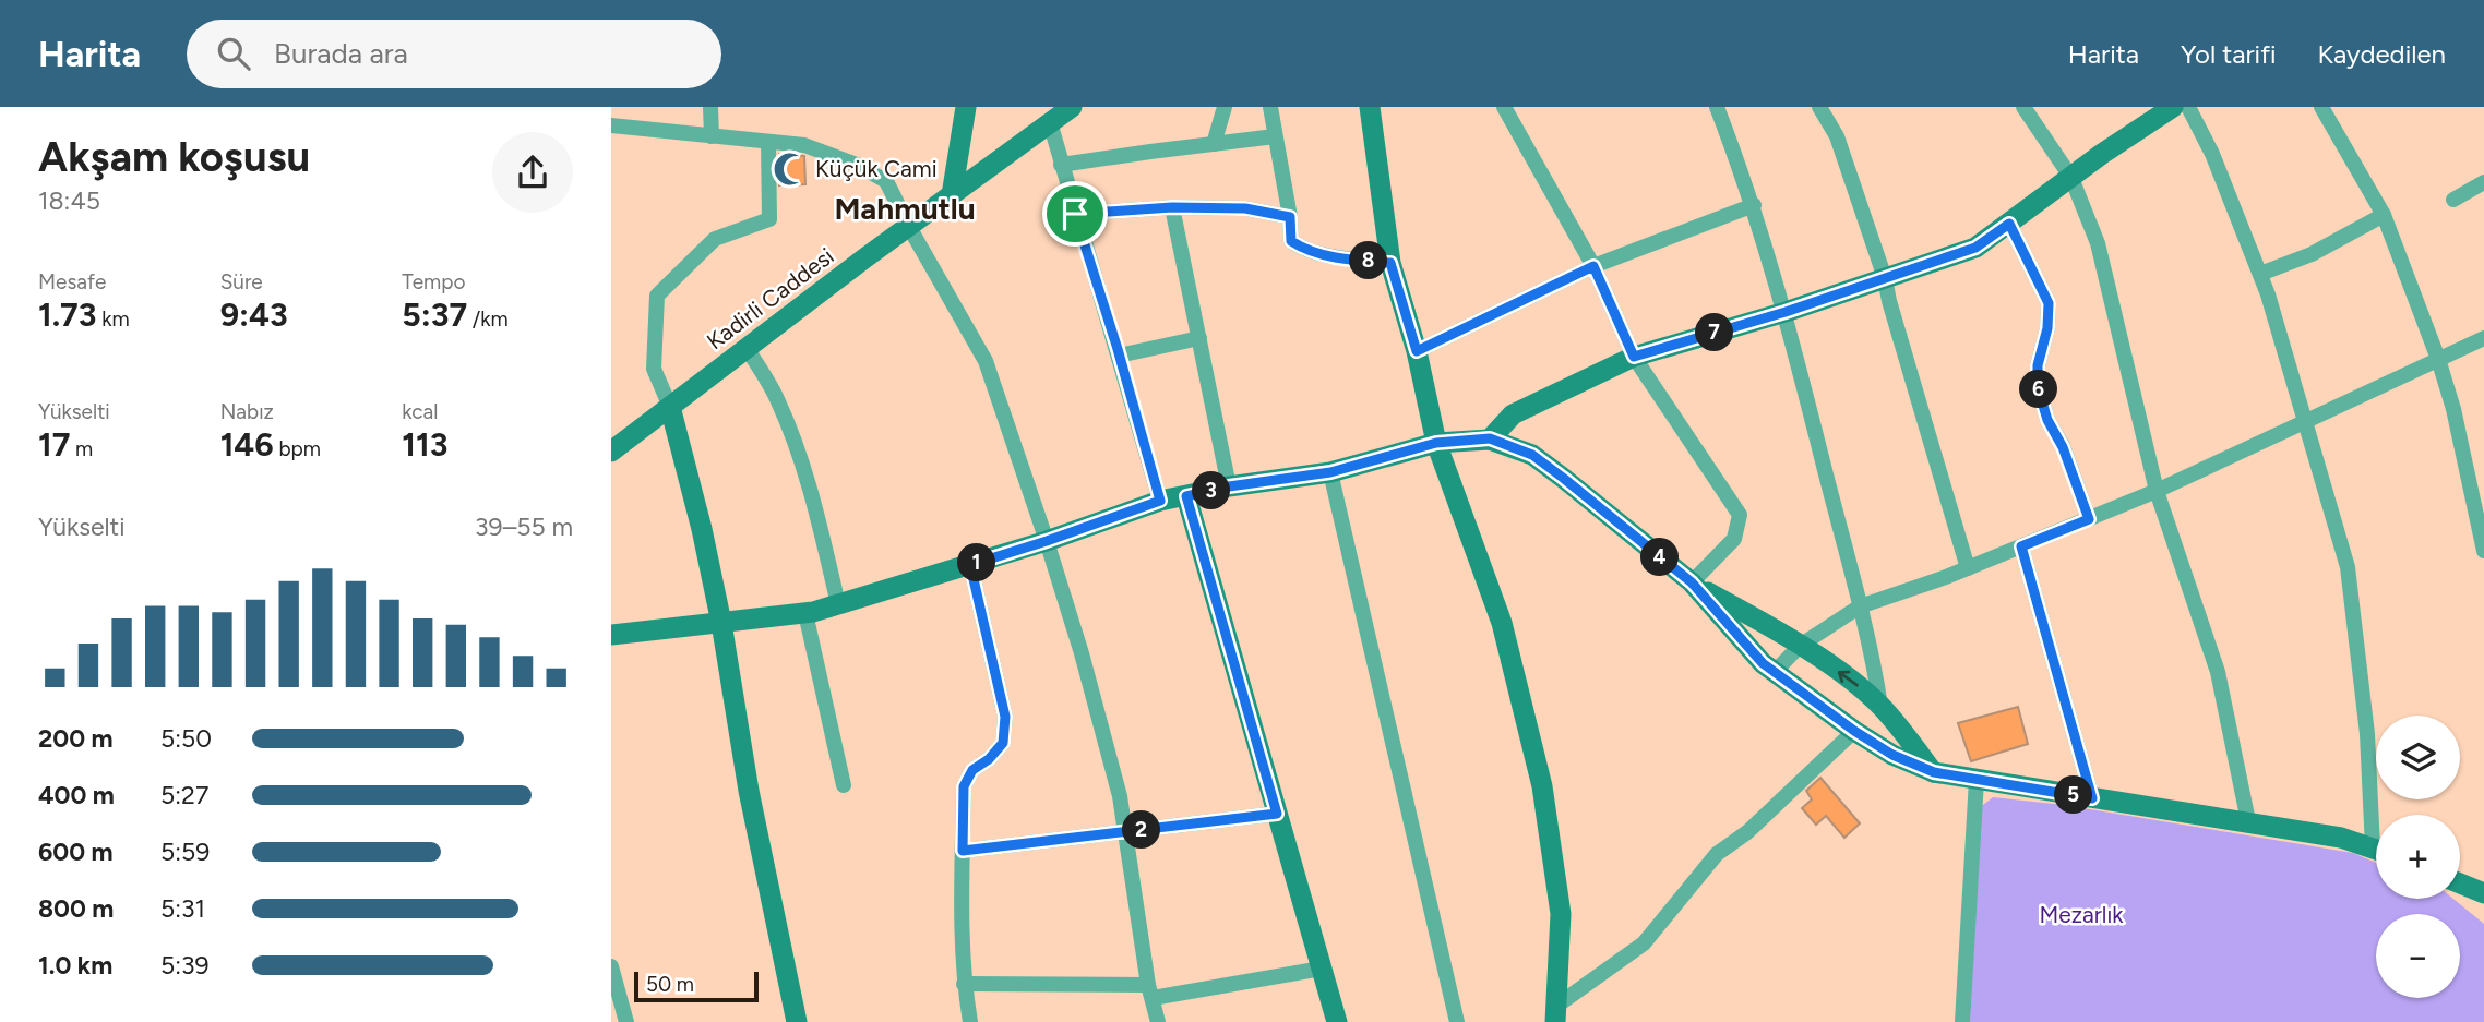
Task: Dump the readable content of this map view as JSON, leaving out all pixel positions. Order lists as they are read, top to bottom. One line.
{"streets":{"street":["Kadirli Caddesi"]},"districts":["Mahmutlu"],"parks":["Mezarlık"],"places":{"mosque":["Küçük Cami"]},"scale_bar":"50 m","page":{"header":"Harita","search":"Burada ara","nav":["Harita","Yol tarifi","Kaydedilen"],"heading":["Akşam koşusu","18:45"],"stats":[["Mesafe","1.73 km"],["Süre","9:43"],["Tempo","5:37 /km"],["Yükselti","17 m"],["Nabız","146 bpm"],["kcal","113"]],"pins":["8","7","6","3","4","1","5","2"],"chart":["Yükselti","39–55 m"],"list":[{"name":"200 m","note":"5:50"},{"name":"400 m","note":"5:27"},{"name":"600 m","note":"5:59"},{"name":"800 m","note":"5:31"},{"name":"1.0 km","note":"5:39"}],"map_buttons":["+","−"],"scale":"50 m"}}
